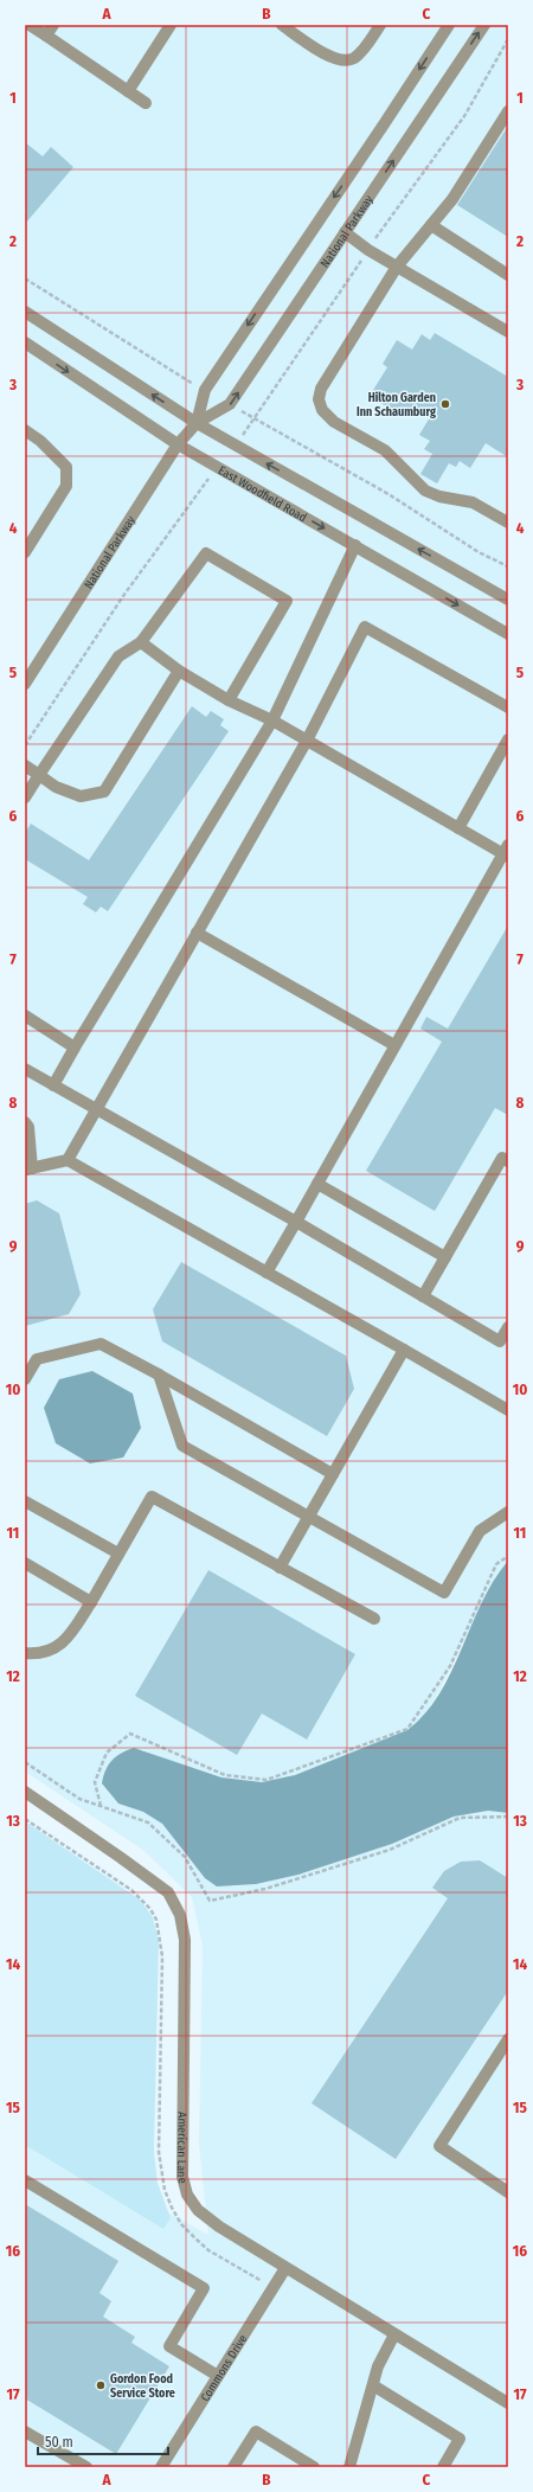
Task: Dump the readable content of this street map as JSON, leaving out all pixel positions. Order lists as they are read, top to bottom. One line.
{"streets":{"street":["National Parkway","East Woodfield Road","American Lane","Commons Drive"]},"crossings":[["National Parkway","East Woodfield Road"],["American Lane","Commons Drive"]],"places":["Hilton Garden Inn Schaumburg","Gordon Food Service Store"],"scale_bar":"50 m","grid":{"columns":["A","B","C"],"rows":["1","2","3","4","5","6","7","8","9","10","11","12","13","14","15","16","17"]}}
